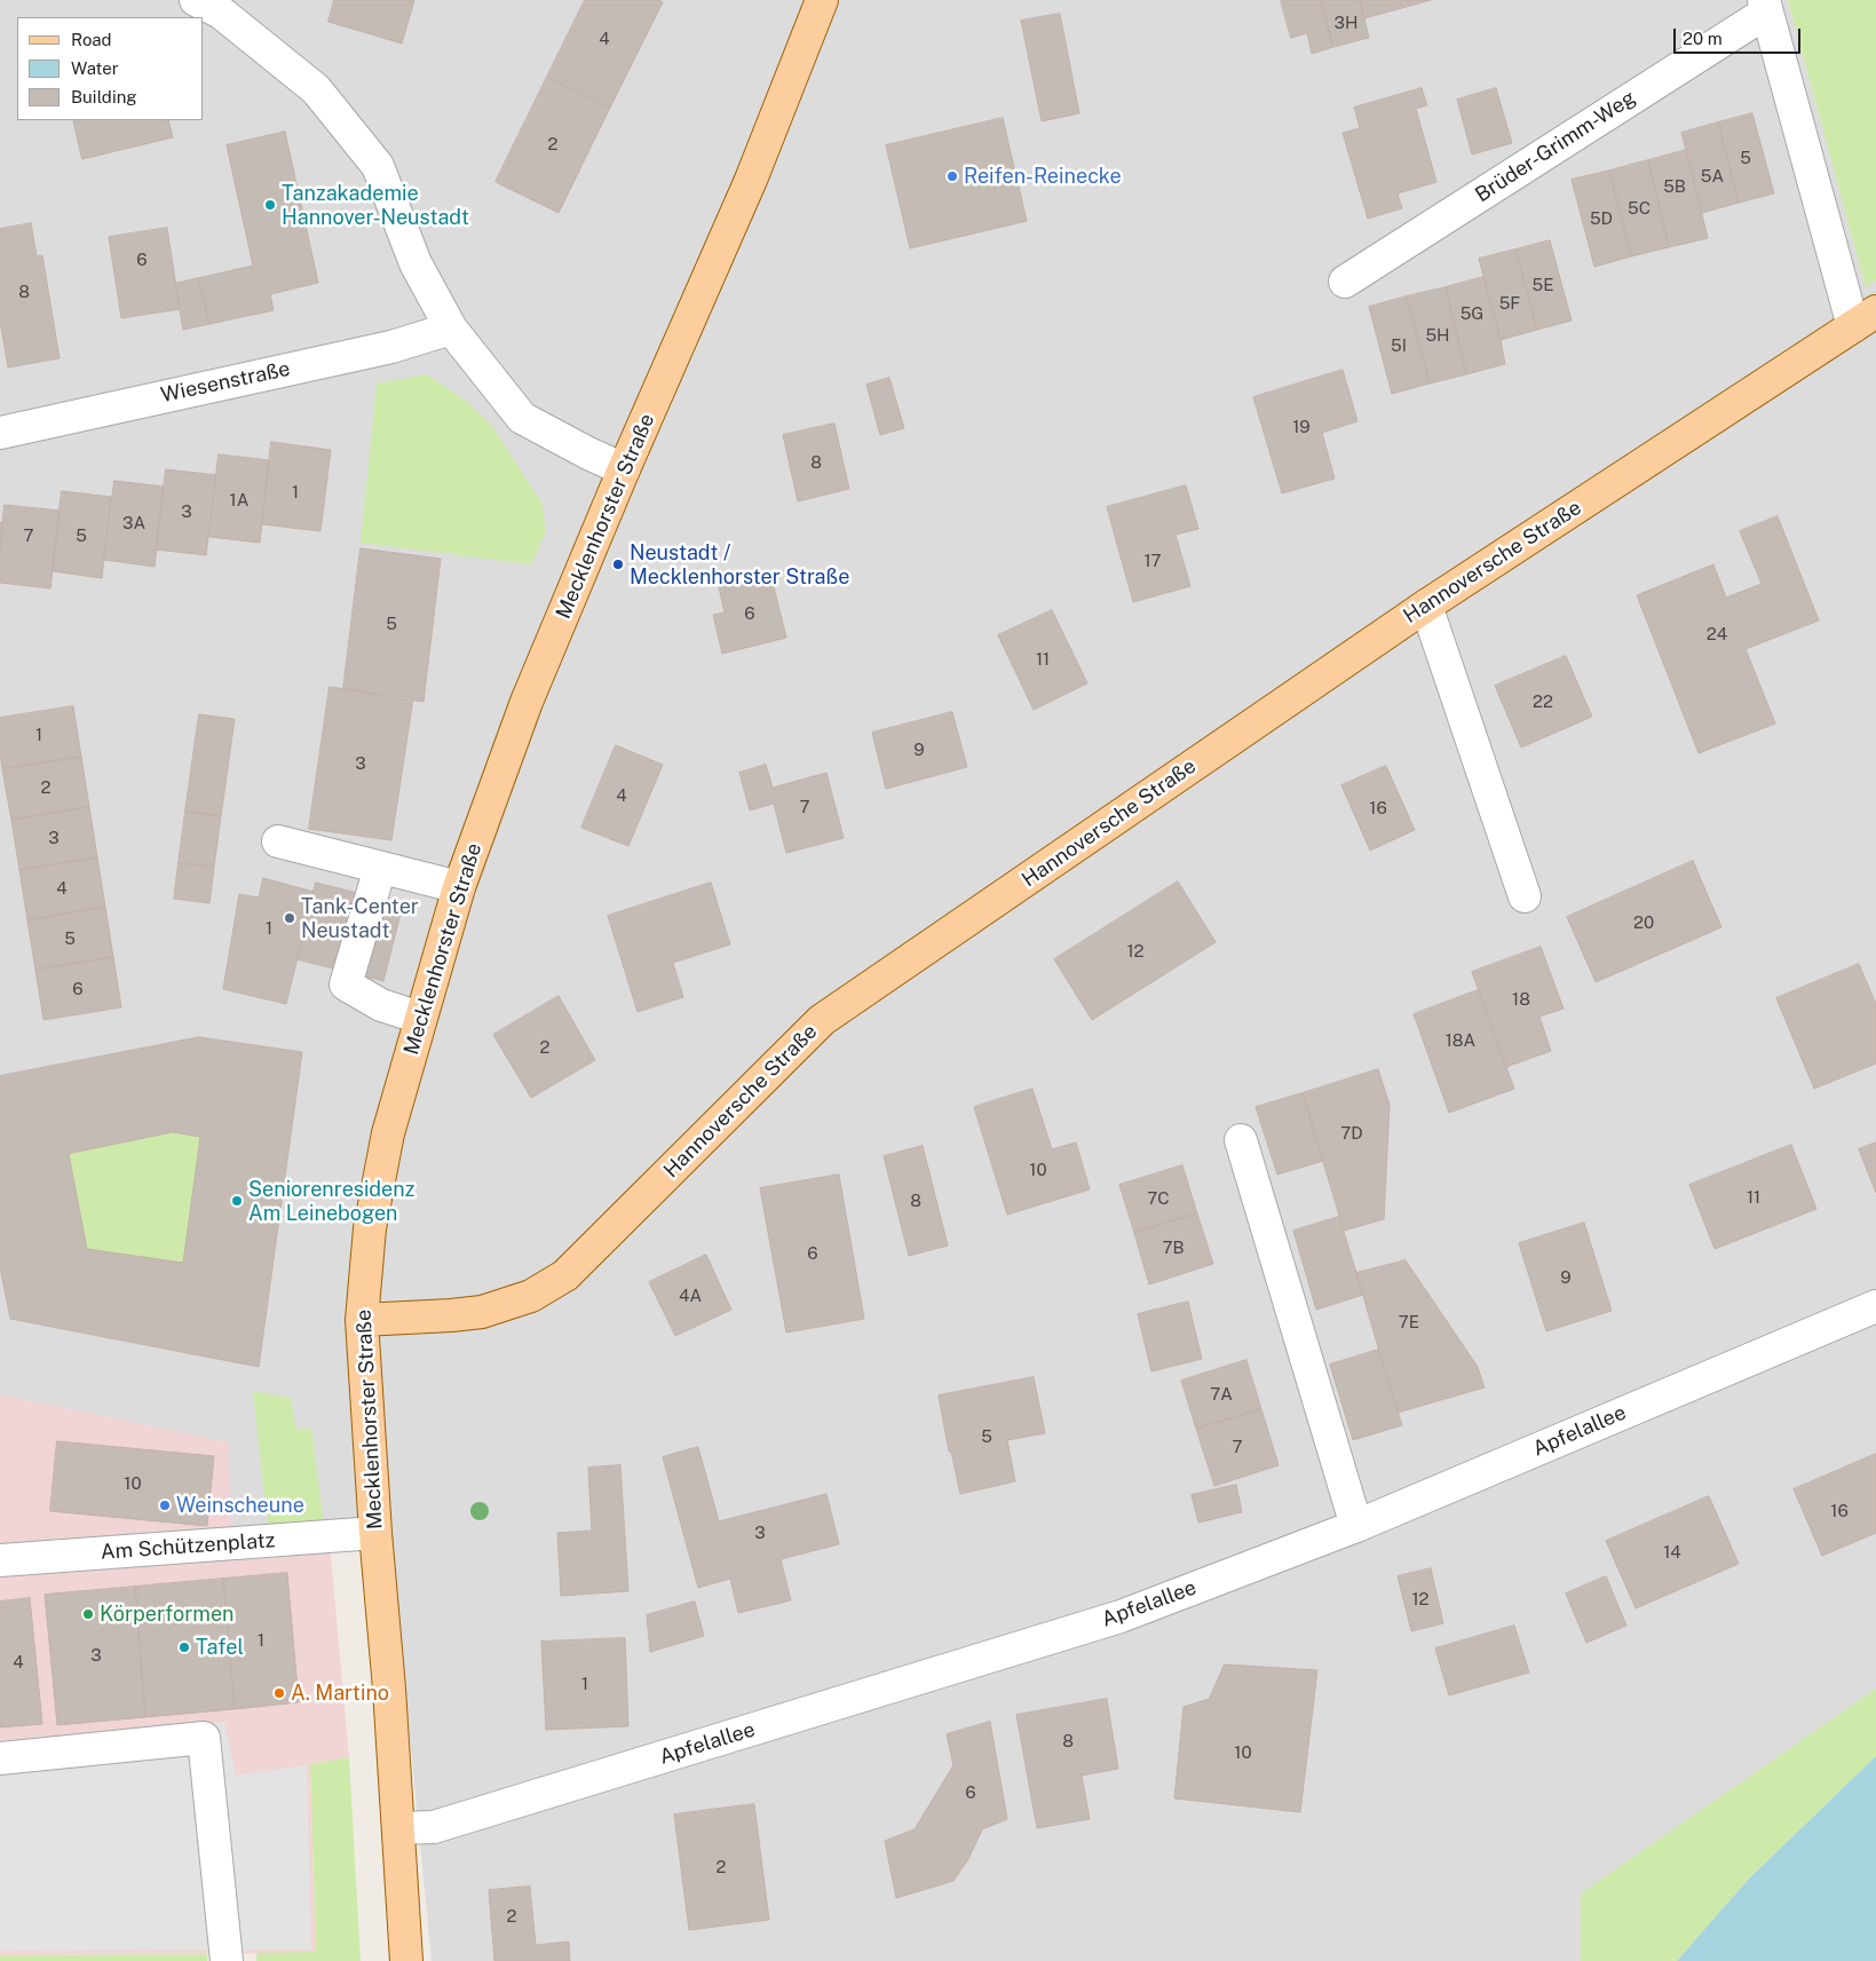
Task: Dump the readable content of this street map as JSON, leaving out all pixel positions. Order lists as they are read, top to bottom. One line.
{"streets":{"main road":["Mecklenhorster Straße","Hannoversche Straße"],"street":["Brüder-Grimm-Weg","Wiesenstraße","Apfelallee","Am Schützenplatz"]},"crossings":[["Brüder-Grimm-Weg","Hannoversche Straße"],["Mecklenhorster Straße","Hannoversche Straße"],["Mecklenhorster Straße","Apfelallee"],["Mecklenhorster Straße","Am Schützenplatz"]],"places":["Reifen-Reinecke","Tanzakademie Hannover-Neustadt","Neustadt / Mecklenhorster Straße","Tank-Center Neustadt","Seniorenresidenz Am Leinebogen","Weinscheune","Körperformen","Tafel","A. Martino"],"house_numbers":["3H","4","2","5","5A","5B","5C","5D","6","5E","8","5F","5G","5H","5I","19","8","1","1A","3","3A","7","5","17","6","5","24","11","22","1","9","3","2","4","7","16","3","4","20","1","5","12","6","18","18A","2","7D","10","11","7C","8","7B","6","9","4A","7E","7A","5","7","10","16","3","14","12","1","3","4","1","8","10","6","2","2"],"legend":["Road","Water","Building"],"scale_bar":"20 m"}
